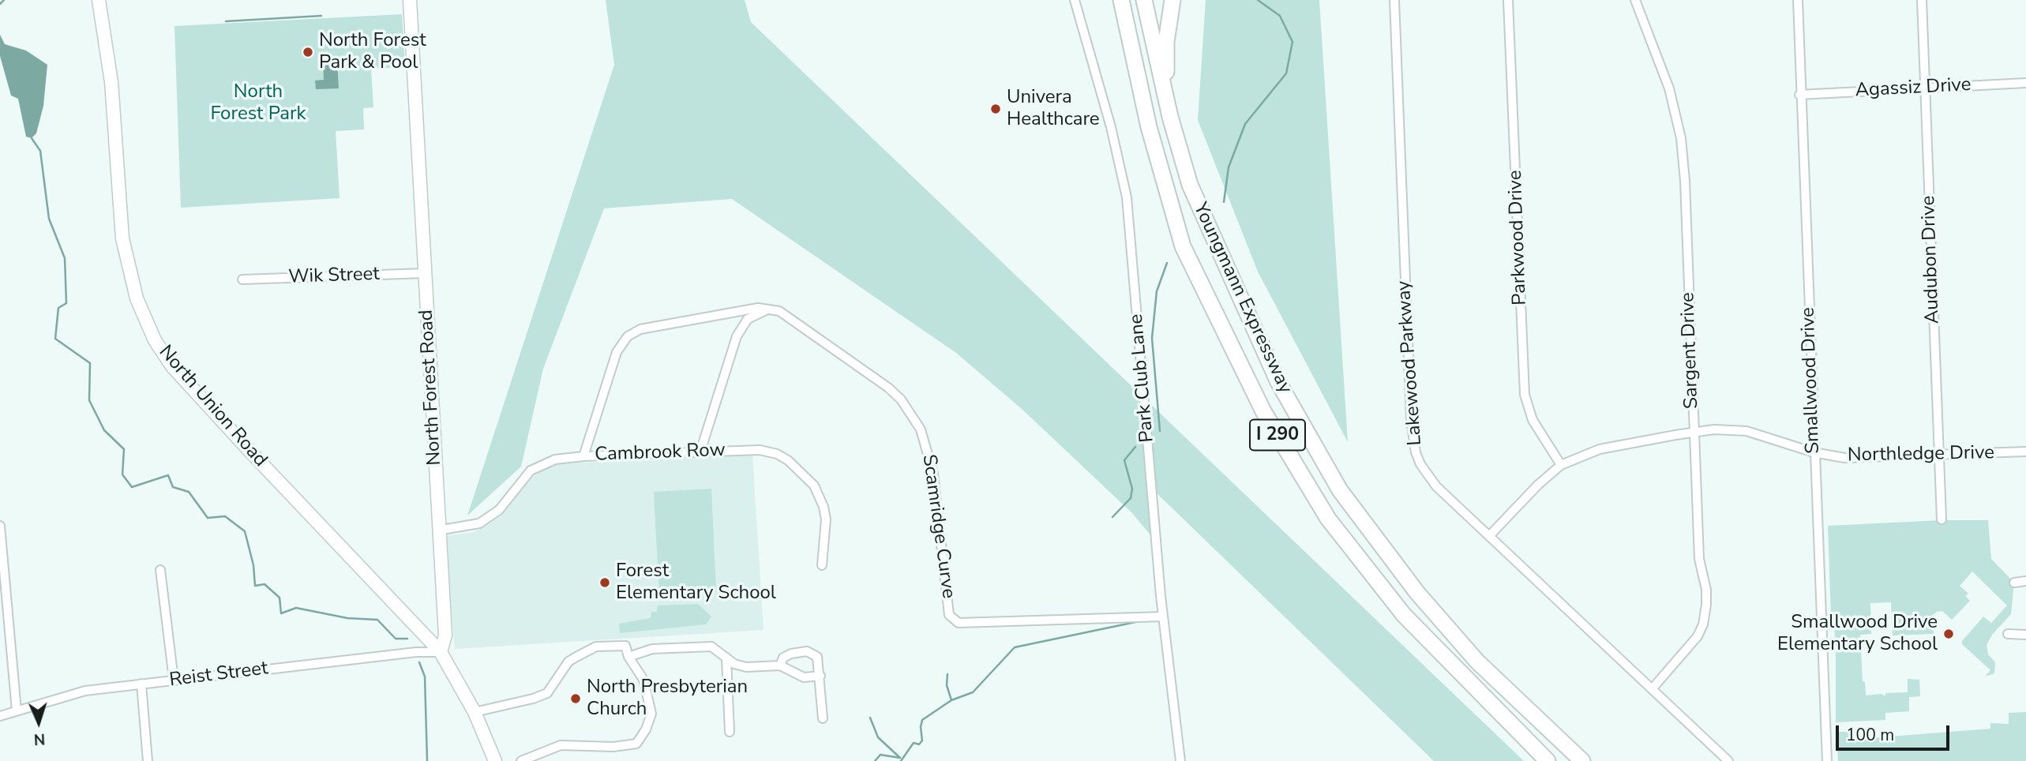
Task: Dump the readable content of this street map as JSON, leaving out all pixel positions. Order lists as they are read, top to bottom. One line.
{"streets":{"highway":["Youngmann Expressway","I 290"],"main road":["North Forest Road","North Union Road"],"street":["Agassiz Drive","Parkwood Drive","Audubon Drive","Wik Street","Sargent Drive","Lakewood Parkway","Park Club Lane","Smallwood Drive","Cambrook Row","Northledge Drive","Scamridge Curve","Reist Street"]},"crossings":[["Agassiz Drive","Audubon Drive"],["Agassiz Drive","Smallwood Drive"],["Parkwood Drive","Northledge Drive"],["Audubon Drive","Northledge Drive"],["Wik Street","North Forest Road"],["Sargent Drive","Lakewood Parkway"],["Sargent Drive","Northledge Drive"],["Lakewood Parkway","Northledge Drive"],["Park Club Lane","Scamridge Curve"],["Smallwood Drive","Northledge Drive"],["North Forest Road","North Union Road"],["North Forest Road","Cambrook Row"],["North Forest Road","Reist Street"],["North Union Road","Reist Street"],["Cambrook Row","Scamridge Curve"]],"parks":["North Forest Park"],"places":["North Forest Park & Pool","Univera Healthcare","Forest Elementary School","Smallwood Drive Elementary School","North Presbyterian Church"],"scale_bar":"100 m","north":"bottom"}
